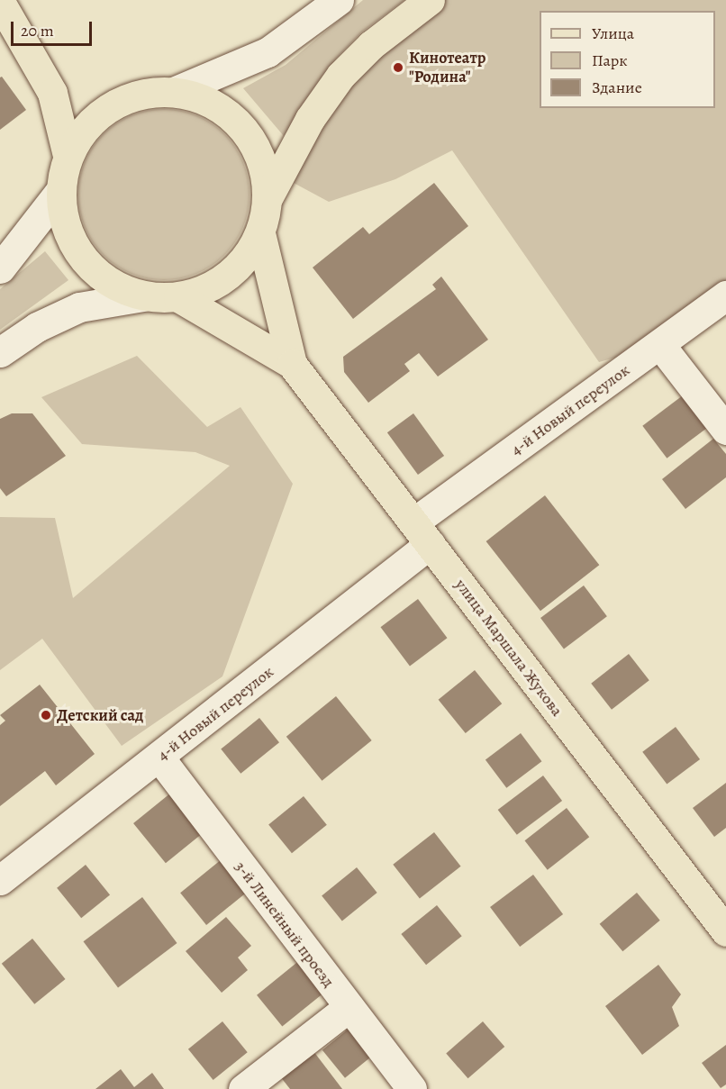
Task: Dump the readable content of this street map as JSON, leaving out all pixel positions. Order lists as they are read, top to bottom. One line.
{"streets":{"main road":["улица Маршала Жукова"],"street":["4-й Новый переулок","3-й Линейный проезд"]},"crossings":[["4-й Новый переулок","улица Маршала Жукова"],["4-й Новый переулок","3-й Линейный проезд"]],"places":["Кинотеатр \"Родина\"","Детский сад"],"legend":["Улица","Парк","Здание"],"scale_bar":"20 m"}
